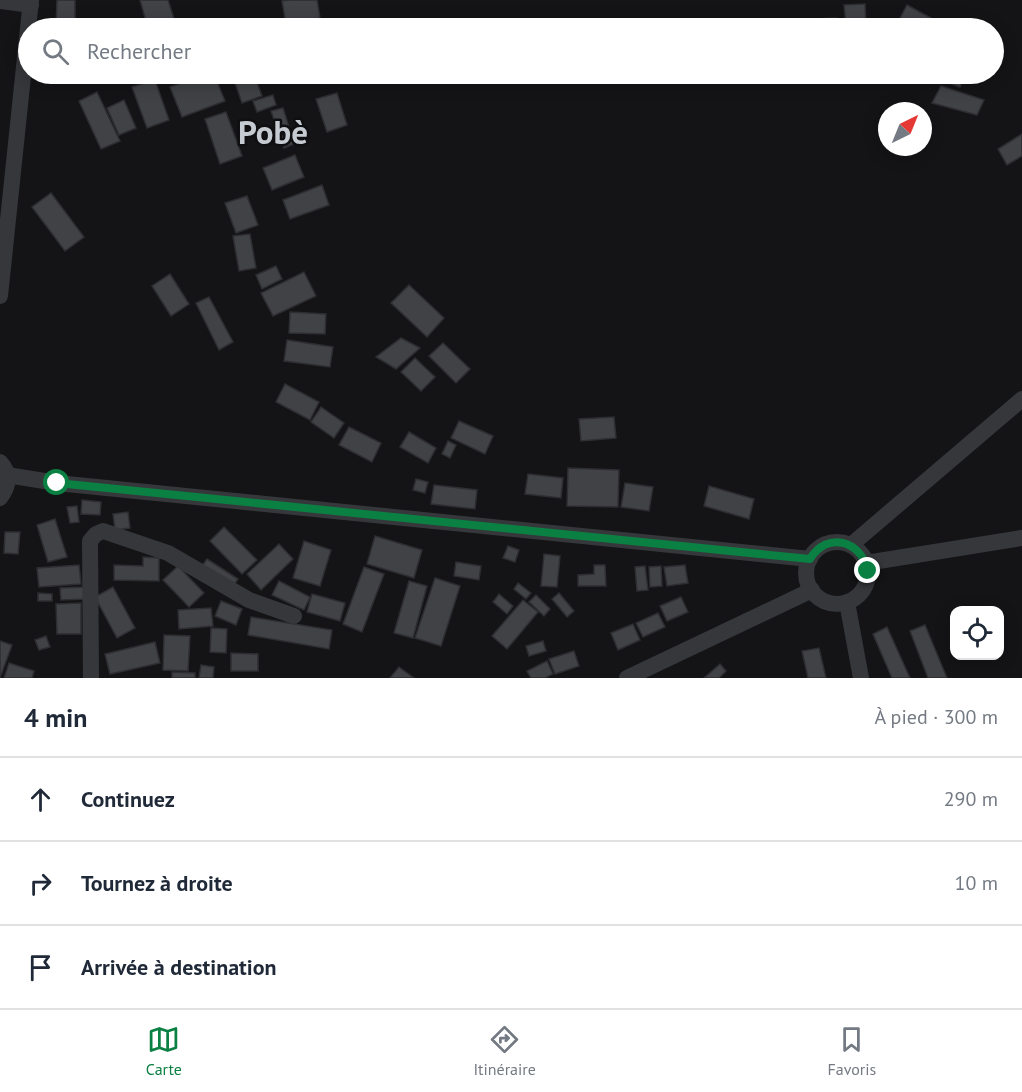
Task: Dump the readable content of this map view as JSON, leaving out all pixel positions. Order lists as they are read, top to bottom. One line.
{"districts":["Pobè"],"north":"top right","page":{"search":"Rechercher","heading":["4 min","À pied · 300 m"],"list":[["Continuez","290 m"],["Tournez à droite","10 m"],"Arrivée à destination"],"nav":["Carte","Itinéraire","Favoris"]}}
